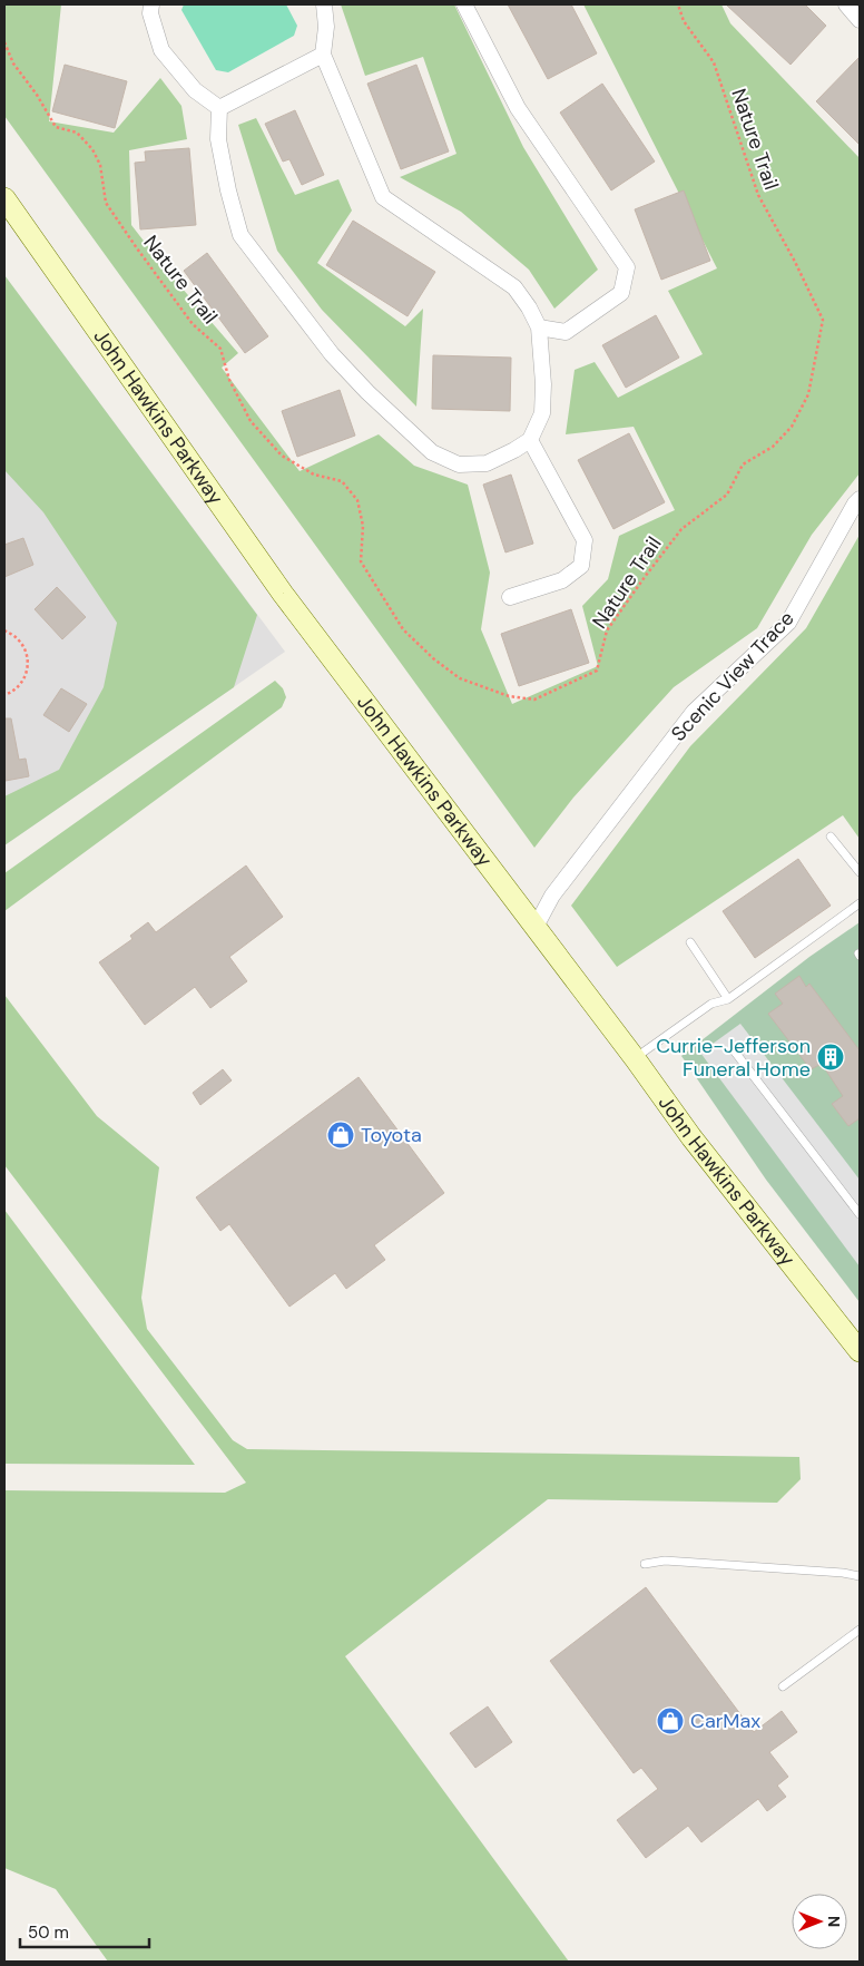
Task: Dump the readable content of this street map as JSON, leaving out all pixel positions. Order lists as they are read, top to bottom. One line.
{"streets":{"main road":["John Hawkins Parkway"],"street":["Scenic View Trace"],"path":["Nature Trail"]},"crossings":[["John Hawkins Parkway","Scenic View Trace"]],"places":{"building":["Currie-Jefferson Funeral Home"],"shop":["Toyota","CarMax"]},"scale_bar":"50 m","north":"right"}
